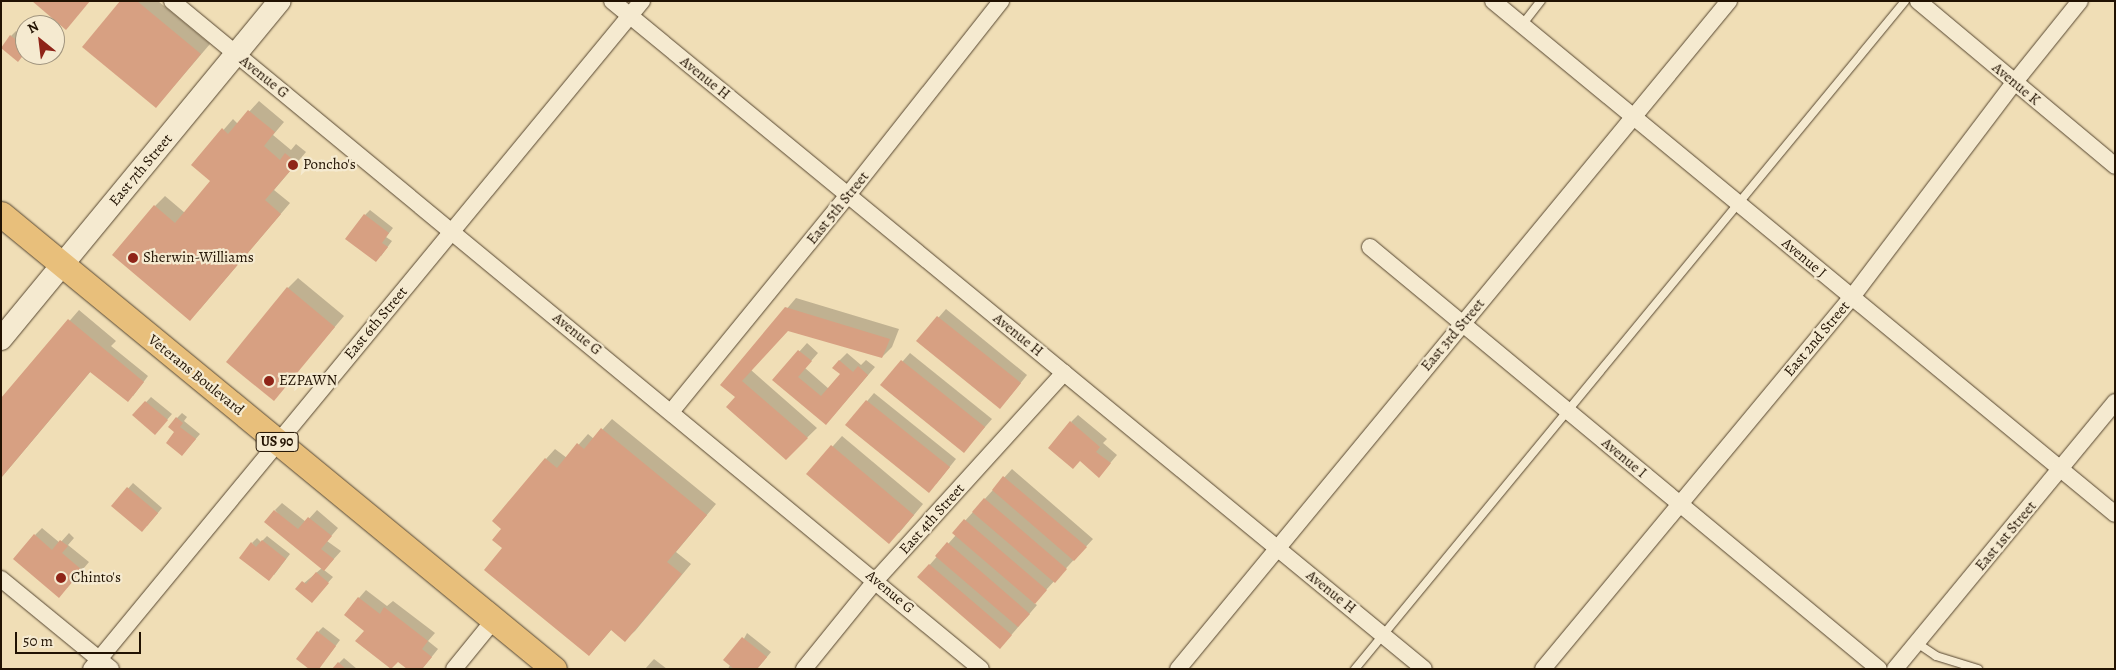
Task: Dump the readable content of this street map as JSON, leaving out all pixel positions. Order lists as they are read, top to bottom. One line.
{"streets":{"main road":["Veterans Boulevard","US 90"],"street":["Avenue G","Avenue H","Avenue K","East 7th Street","East 5th Street","Avenue J","East 6th Street","East 3rd Street","East 2nd Street","Avenue I","East 4th Street","East 1st Street"]},"crossings":[["Avenue G","East 7th Street"],["Avenue G","East 5th Street"],["Avenue G","East 6th Street"],["Avenue G","East 4th Street"],["Avenue H","East 5th Street"],["Avenue H","East 6th Street"],["Avenue H","East 3rd Street"],["Avenue H","East 4th Street"],["Avenue K","East 2nd Street"],["East 7th Street","Veterans Boulevard"],["Avenue J","East 3rd Street"],["Avenue J","East 2nd Street"],["Avenue J","East 1st Street"],["East 6th Street","Veterans Boulevard"],["East 3rd Street","Avenue I"],["East 2nd Street","Avenue I"]],"places":["Poncho's","Sherwin-Williams","EZPAWN","Chinto's"],"scale_bar":"50 m","north":"top left"}
